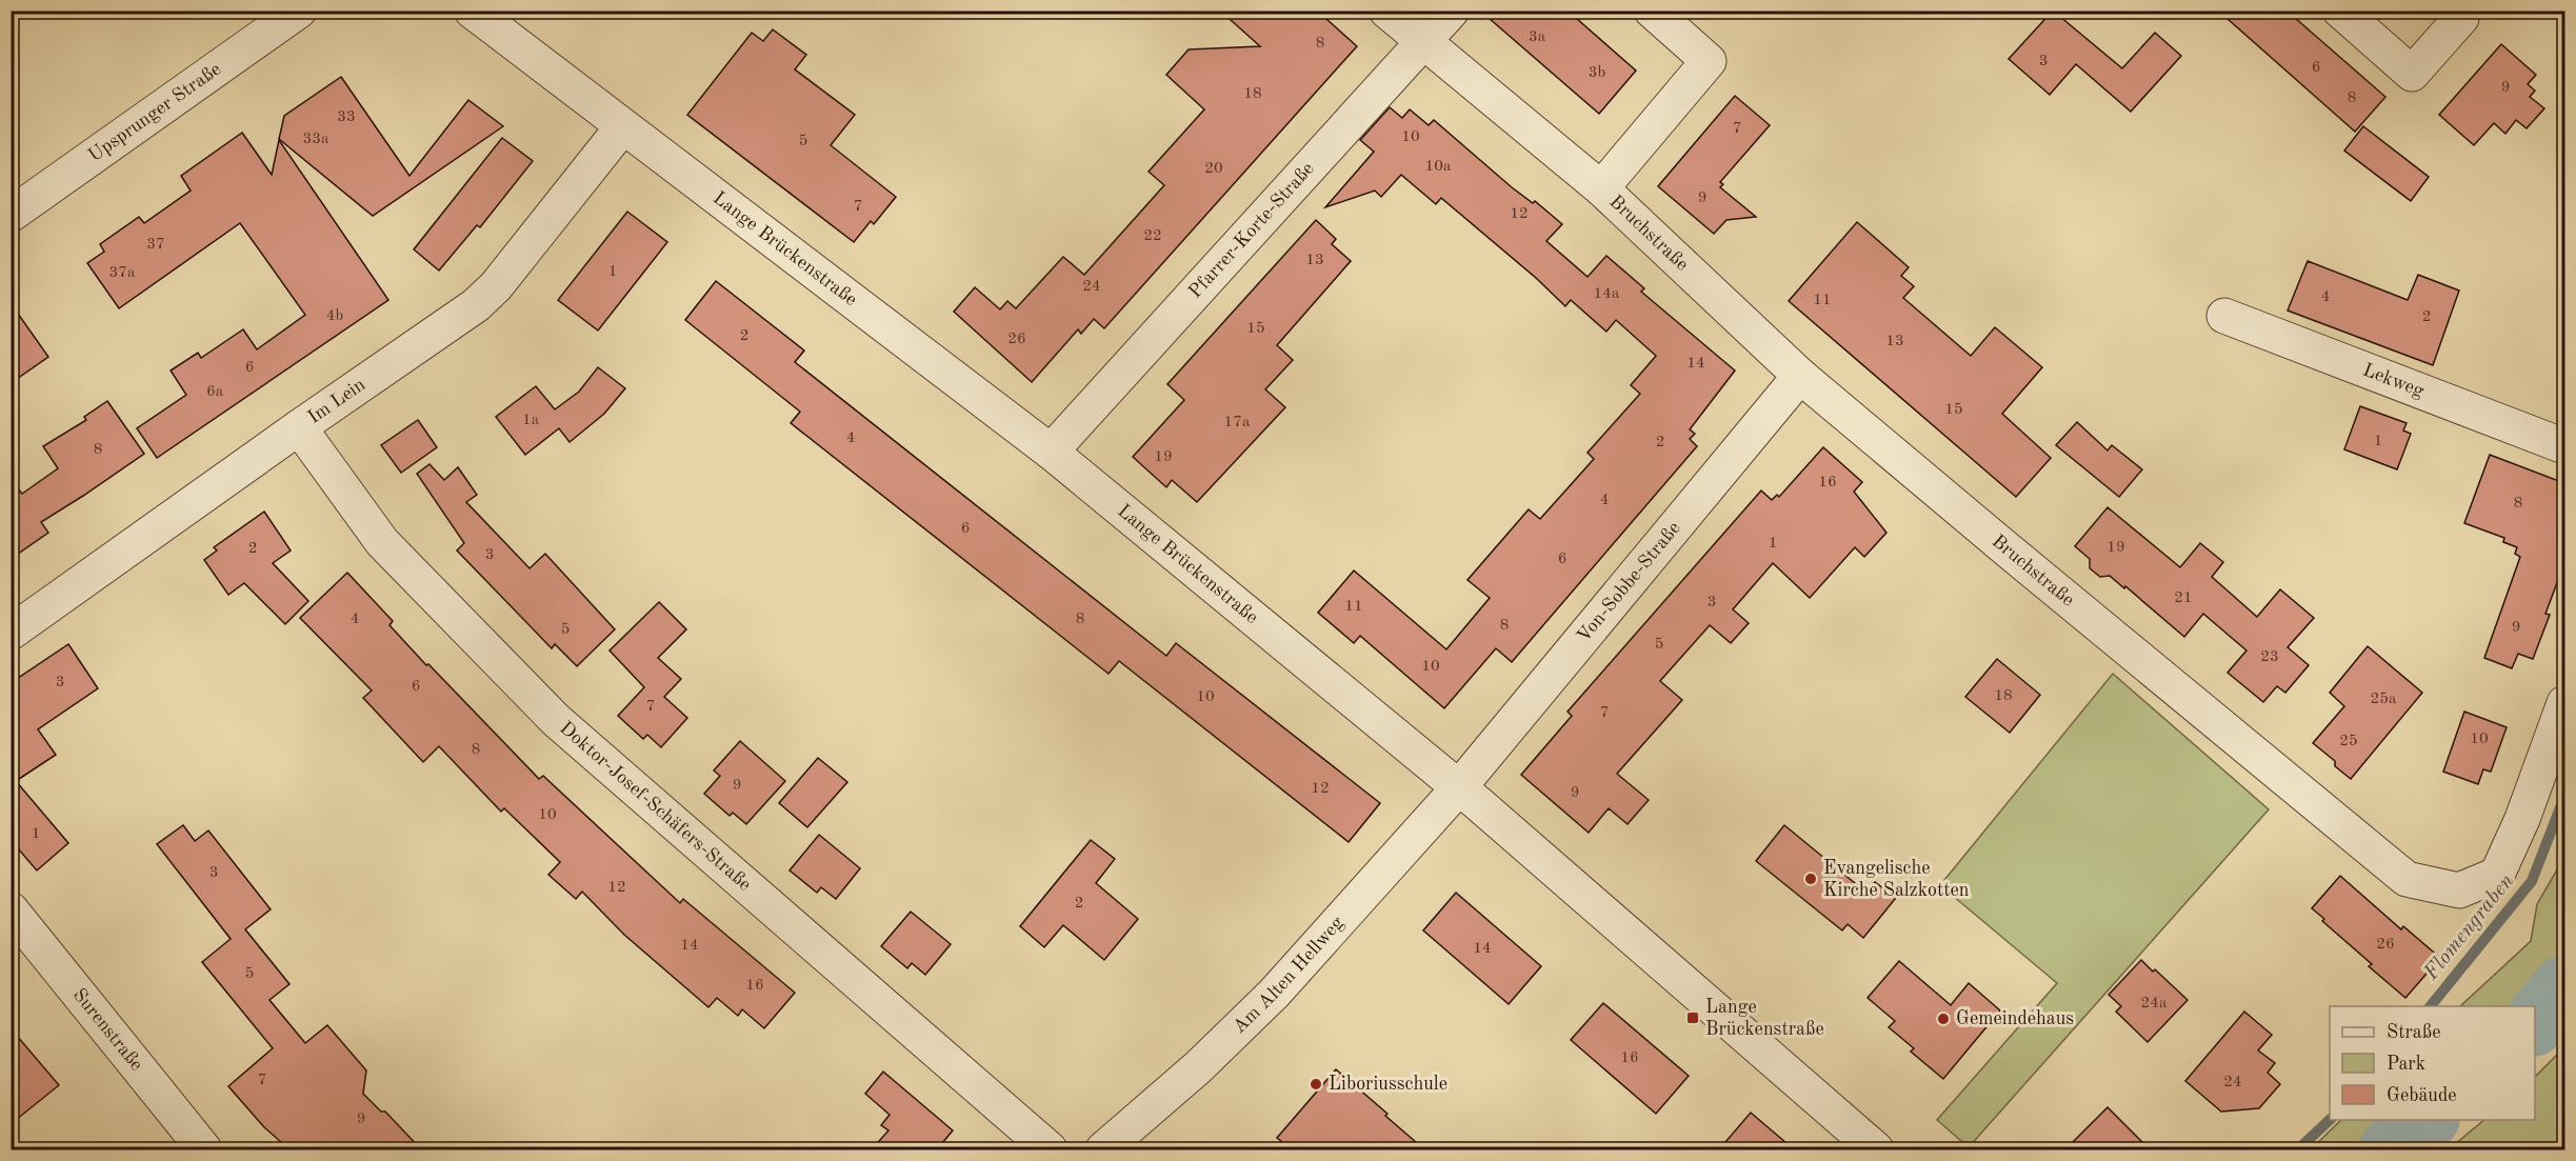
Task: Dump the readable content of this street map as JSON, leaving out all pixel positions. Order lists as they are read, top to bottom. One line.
{"streets":{"street":["Upsprunger Straße","Pfarrer-Korte-Straße","Bruchstraße","Lange Brückenstraße","Lekweg","Im Lein","Von-Sobbe-Straße","Doktor-Josef-Schäfers-Straße","Am Alten Hellweg","Surenstraße"]},"crossings":[["Pfarrer-Korte-Straße","Bruchstraße"],["Pfarrer-Korte-Straße","Lange Brückenstraße"],["Bruchstraße","Von-Sobbe-Straße"],["Lange Brückenstraße","Im Lein"],["Lange Brückenstraße","Von-Sobbe-Straße"],["Lange Brückenstraße","Am Alten Hellweg"],["Im Lein","Doktor-Josef-Schäfers-Straße"],["Von-Sobbe-Straße","Am Alten Hellweg"]],"water":["Flomengraben"],"places":{"other":["Evangelische Kirche Salzkotten","Gemeindehaus","Liboriusschule"],"transit":["Lange Brückenstraße"]},"house_numbers":["3a","8","3","6","3b","9","18","8","33","7","10","33a","5","10a","20","9","7","12","22","37","13","1","37a","24","14a","4","11","4b","2","15","2","26","13","14","6","6a","15","1a","17a","4","1","2","8","19","16","4","8","6","1","19","2","3","6","21","3","11","4","8","8","9","5","5","23","10","3","6","18","10","25a","7","7","10","25","8","9","12","9","10","1","3","12","2","26","14","14","5","16","24a","16","7","24","9"],"legend":["Straße","Park","Gebäude"]}
